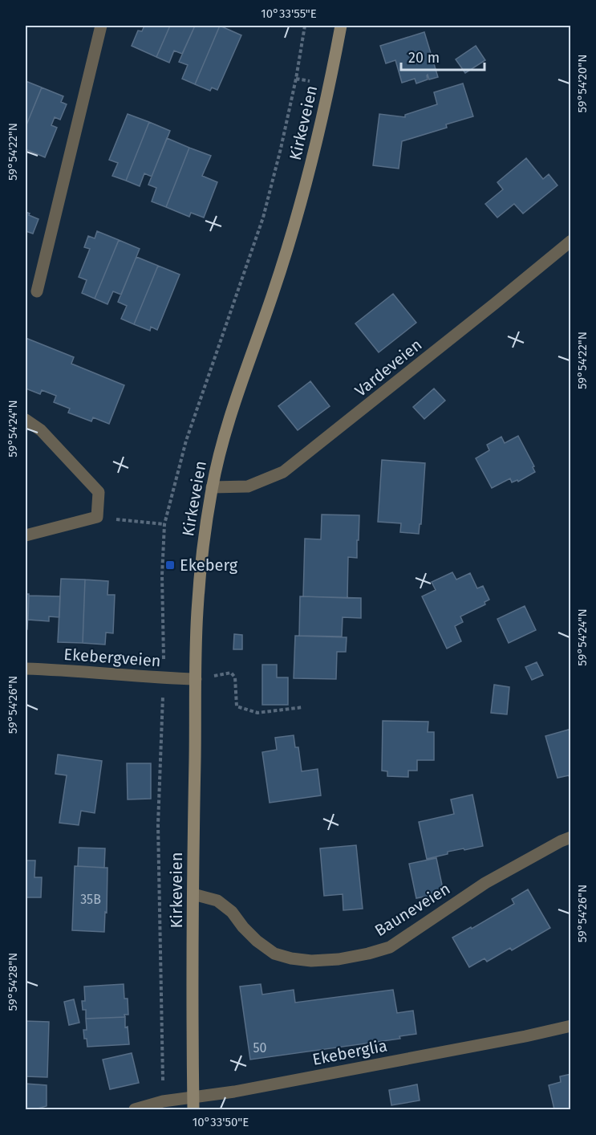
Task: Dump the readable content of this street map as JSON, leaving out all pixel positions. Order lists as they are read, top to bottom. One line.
{"streets":{"main road":["Kirkeveien"],"street":["Vardeveien","Ekebergveien","Bauneveien","Ekeberglia"]},"crossings":[["Kirkeveien","Vardeveien"],["Kirkeveien","Ekebergveien"],["Kirkeveien","Bauneveien"],["Kirkeveien","Ekeberglia"]],"places":{"transit":["Ekeberg"]},"house_numbers":["35B","50"],"scale_bar":"20 m","coordinates":["10°33'55\"E","59°54'20\"N","59°54'22\"N","59°54'24\"N","59°54'26\"N","59°54'28\"N","10°33'50\"E"]}
